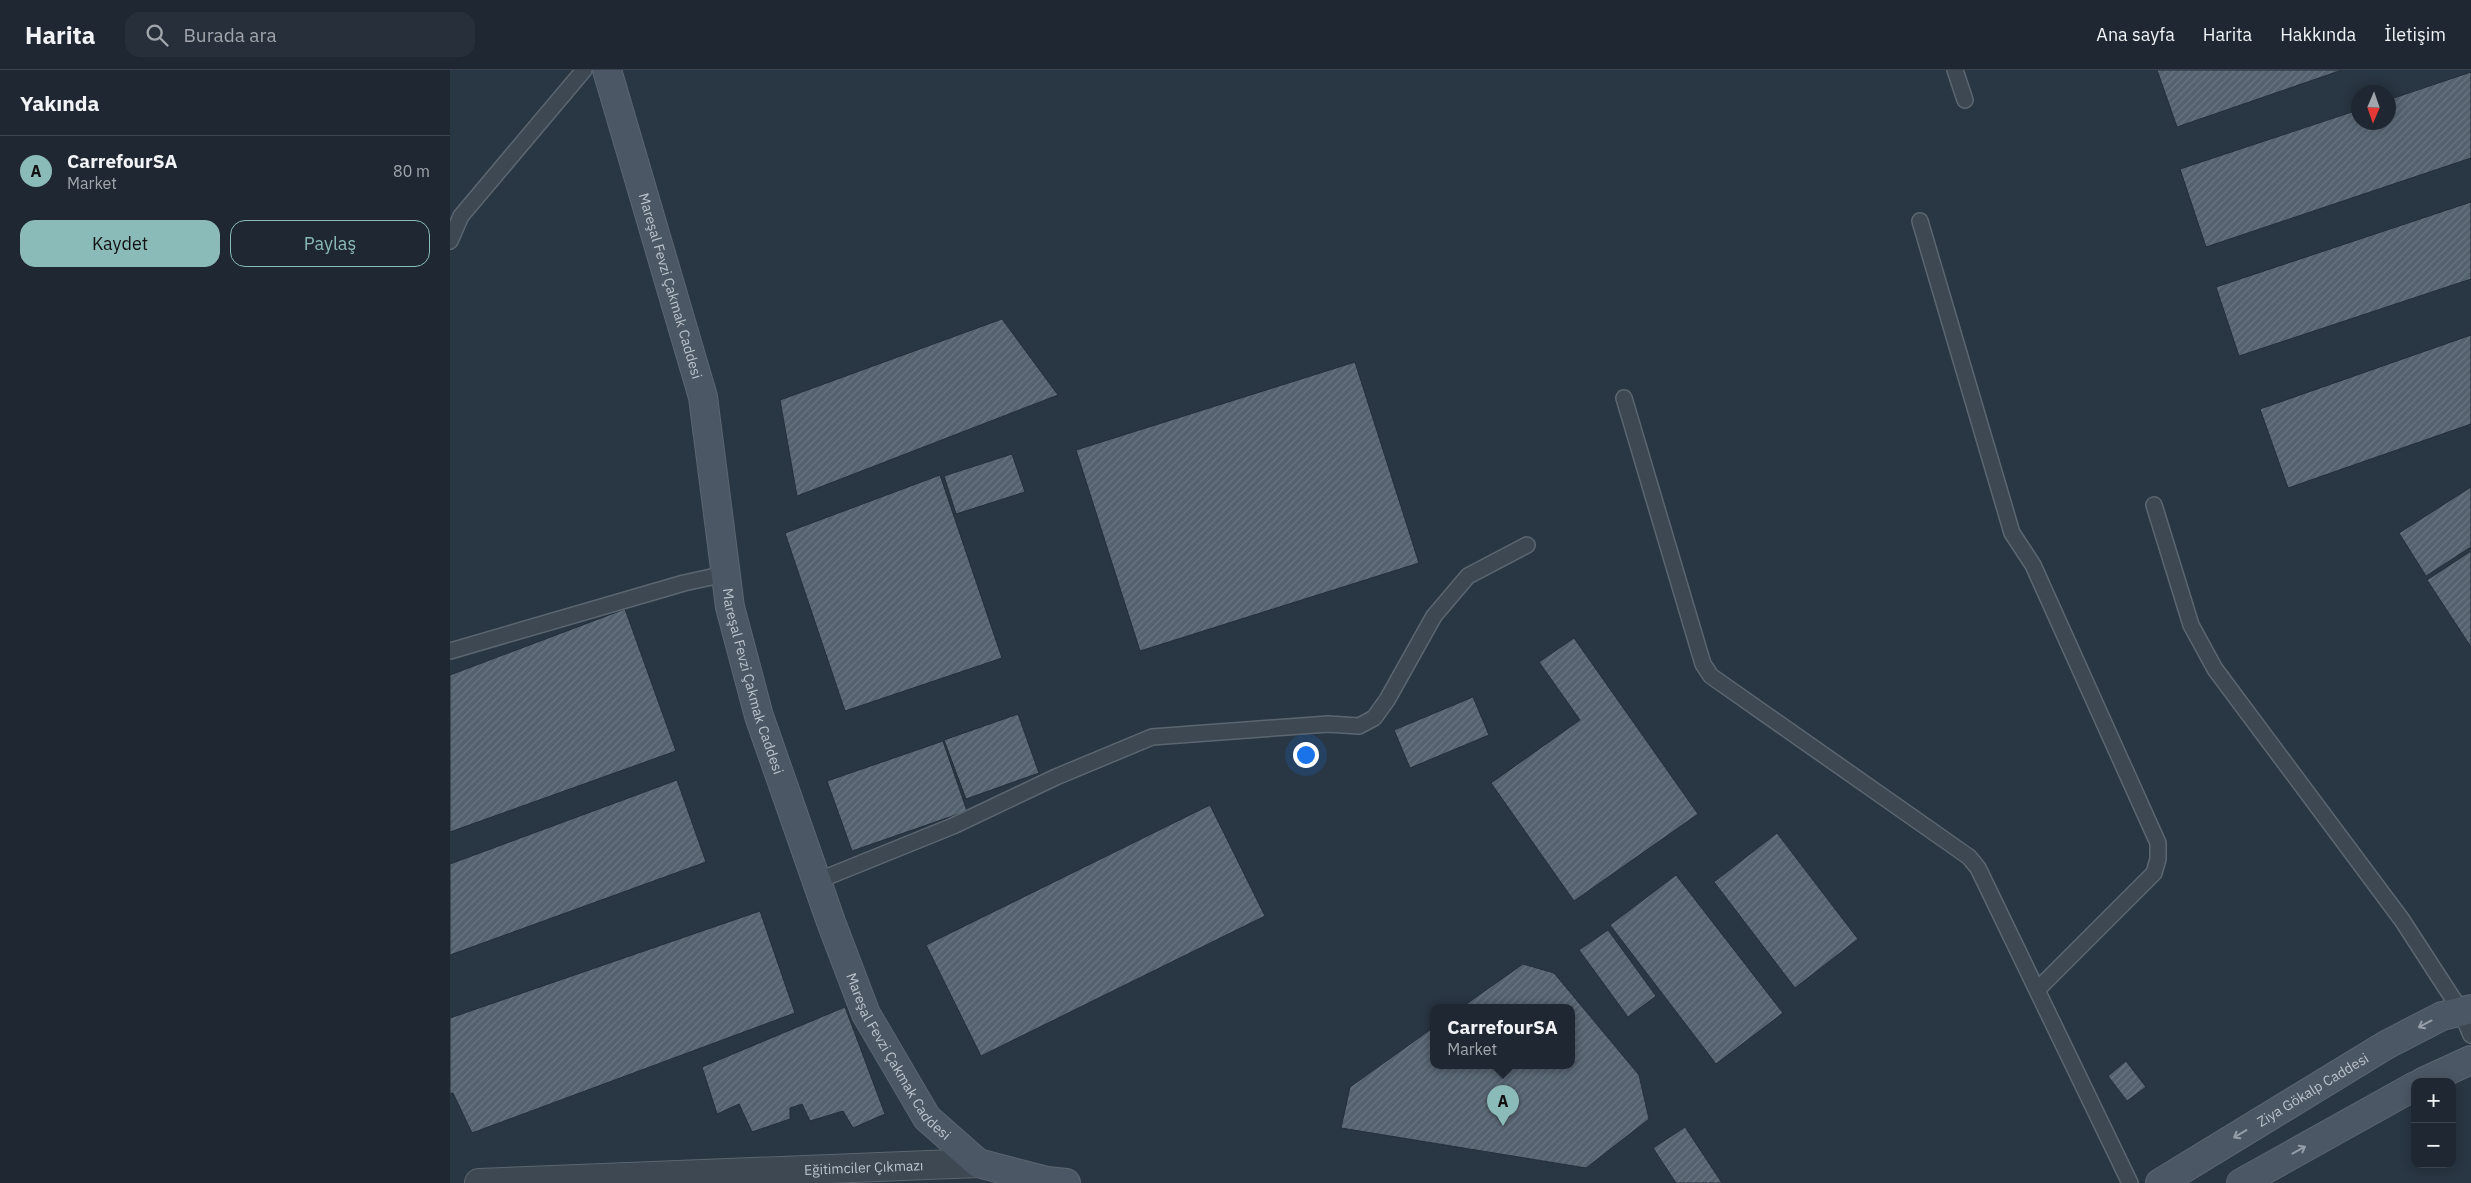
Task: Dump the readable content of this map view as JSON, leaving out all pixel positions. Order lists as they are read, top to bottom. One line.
{"streets":{"street":["Mareşal Fevzi Çakmak Caddesi","Ziya Gökalp Caddesi","Eğitimciler Çıkmazı"]},"crossings":[["Mareşal Fevzi Çakmak Caddesi","Eğitimciler Çıkmazı"]],"north":"bottom","page":{"header":"Harita","search":"Burada ara","nav":["Ana sayfa","Harita","Hakkında","İletişim"],"heading":"Yakında","list":[{"mark":"A","name":"CarrefourSA","note":"Market","value":"80 m"}],"buttons":["Kaydet","Paylaş"],"popup":["CarrefourSA","Market"],"map_buttons":["+","−"],"pins":"A"}}
